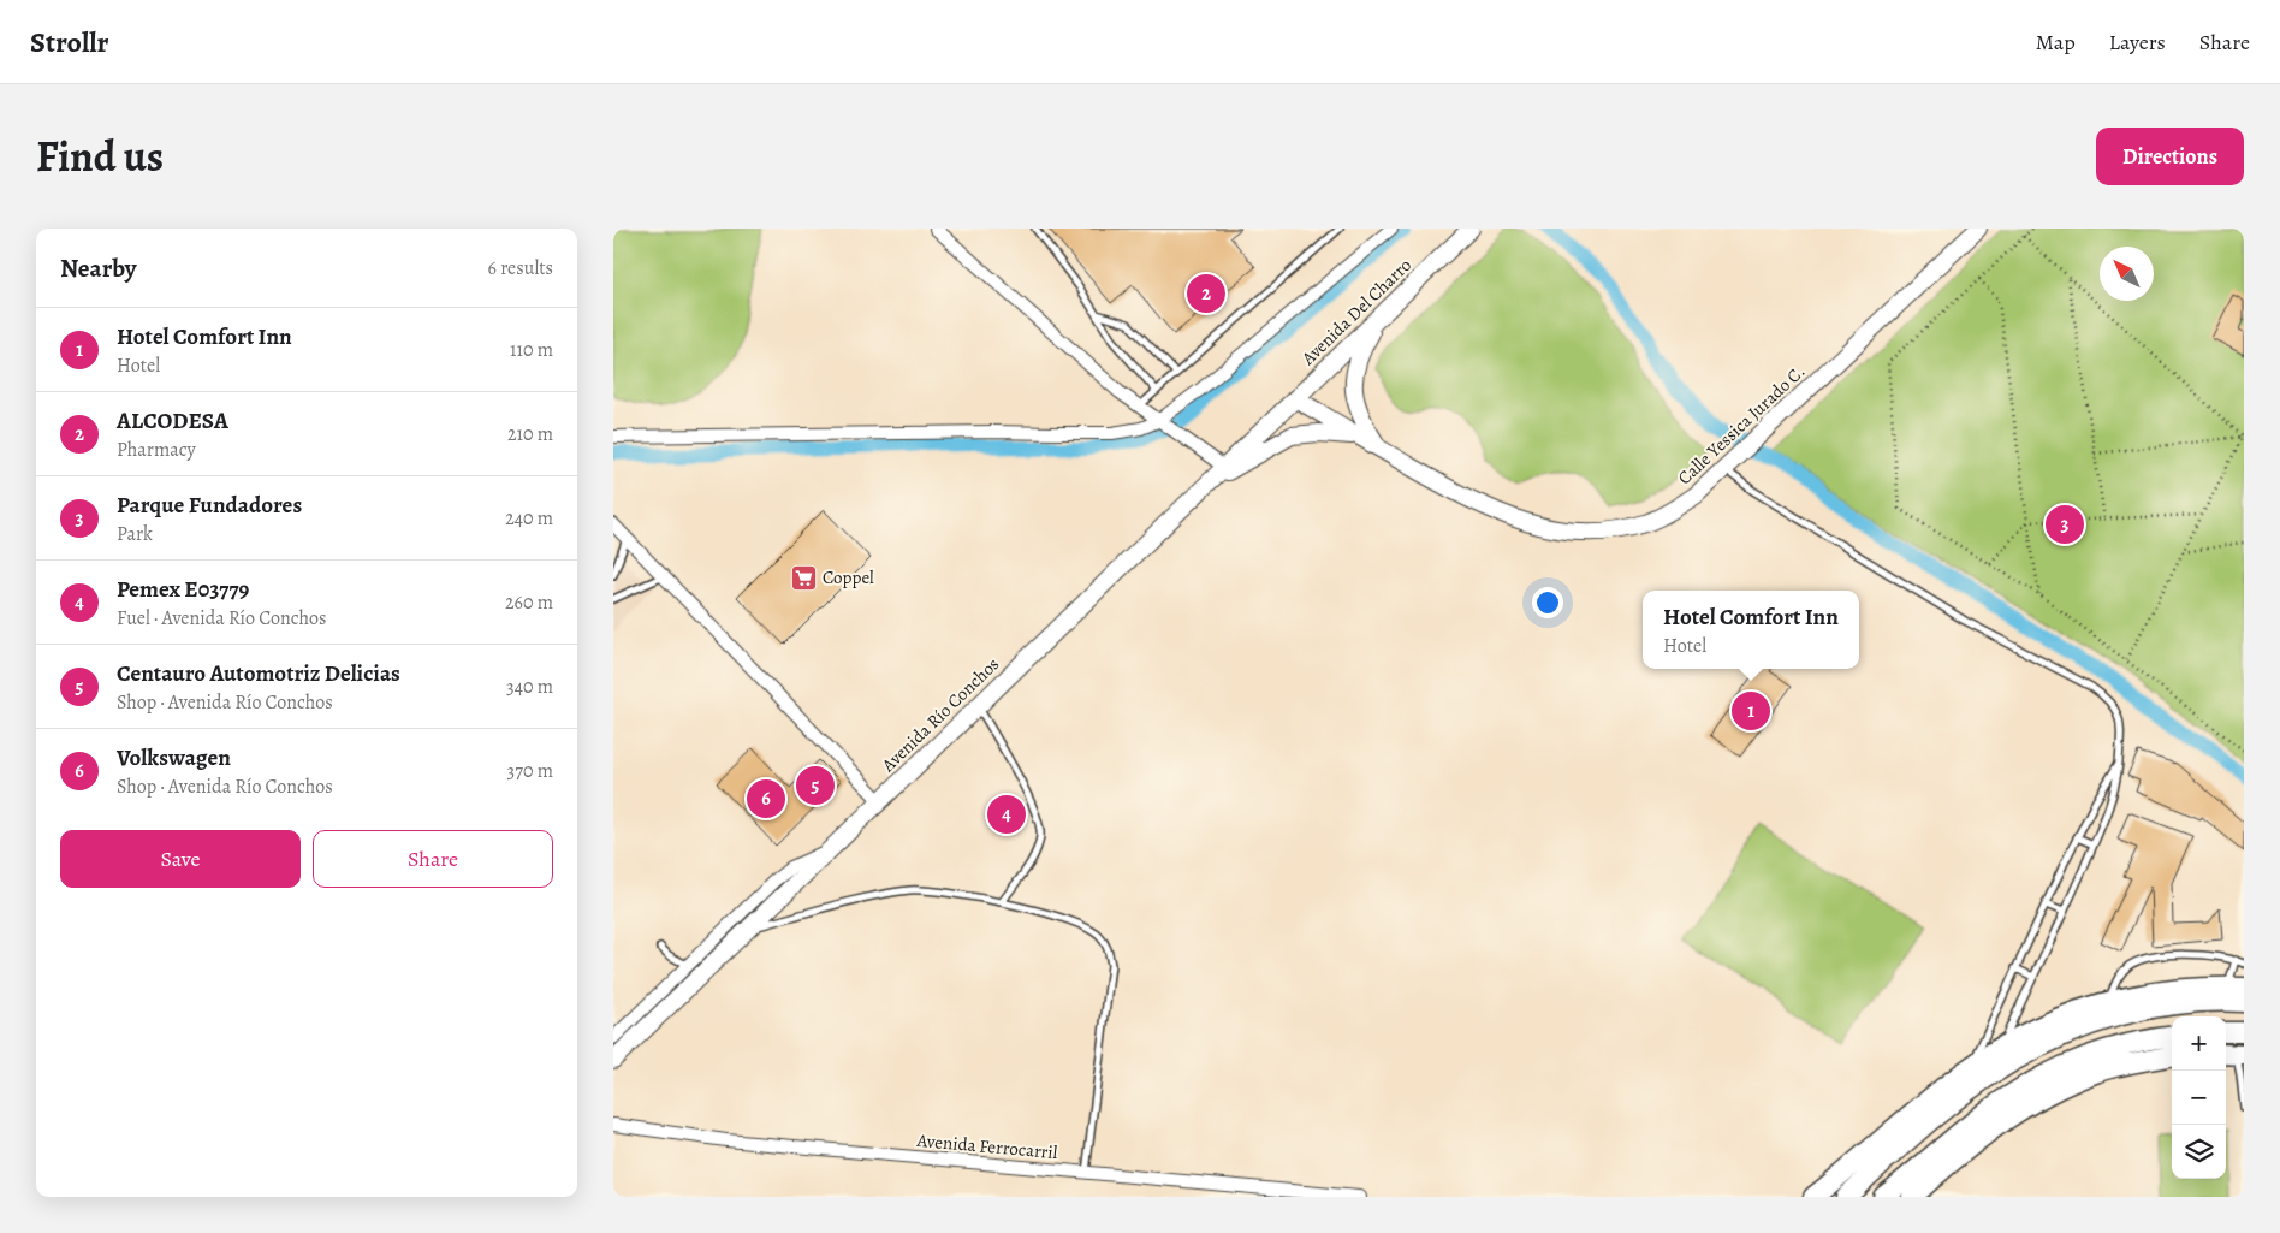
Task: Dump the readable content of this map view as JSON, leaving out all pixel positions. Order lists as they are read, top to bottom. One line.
{"streets":{"main road":["Avenida Del Charro","Calle Yessica Jurado C.","Avenida Río Conchos"],"street":["Avenida Ferrocarril"]},"crossings":[["Avenida Del Charro","Calle Yessica Jurado C."],["Avenida Del Charro","Avenida Río Conchos"],["Calle Yessica Jurado C.","Avenida Río Conchos"]],"places":{"supermarket":["Coppel"]},"north":"top left","page":{"header":"Strollr","nav":["Map","Layers","Share"],"title":"Find us","buttons":["Directions",["Save","Share"]],"heading":["Nearby","6 results"],"pins":["2","3","1","5","6","4"],"list":[{"mark":"1","name":"Hotel Comfort Inn","note":"Hotel","value":"110 m"},{"mark":"2","name":"ALCODESA","note":"Pharmacy","value":"210 m"},{"mark":"3","name":"Parque Fundadores","note":"Park","value":"240 m"},{"mark":"4","name":"Pemex E03779","note":"Fuel · Avenida Río Conchos","value":"260 m"},{"mark":"5","name":"Centauro Automotriz Delicias","note":"Shop · Avenida Río Conchos","value":"340 m"},{"mark":"6","name":"Volkswagen","note":"Shop · Avenida Río Conchos","value":"370 m"}],"popup":["Hotel Comfort Inn","Hotel"],"map_buttons":["+","−"]}}
